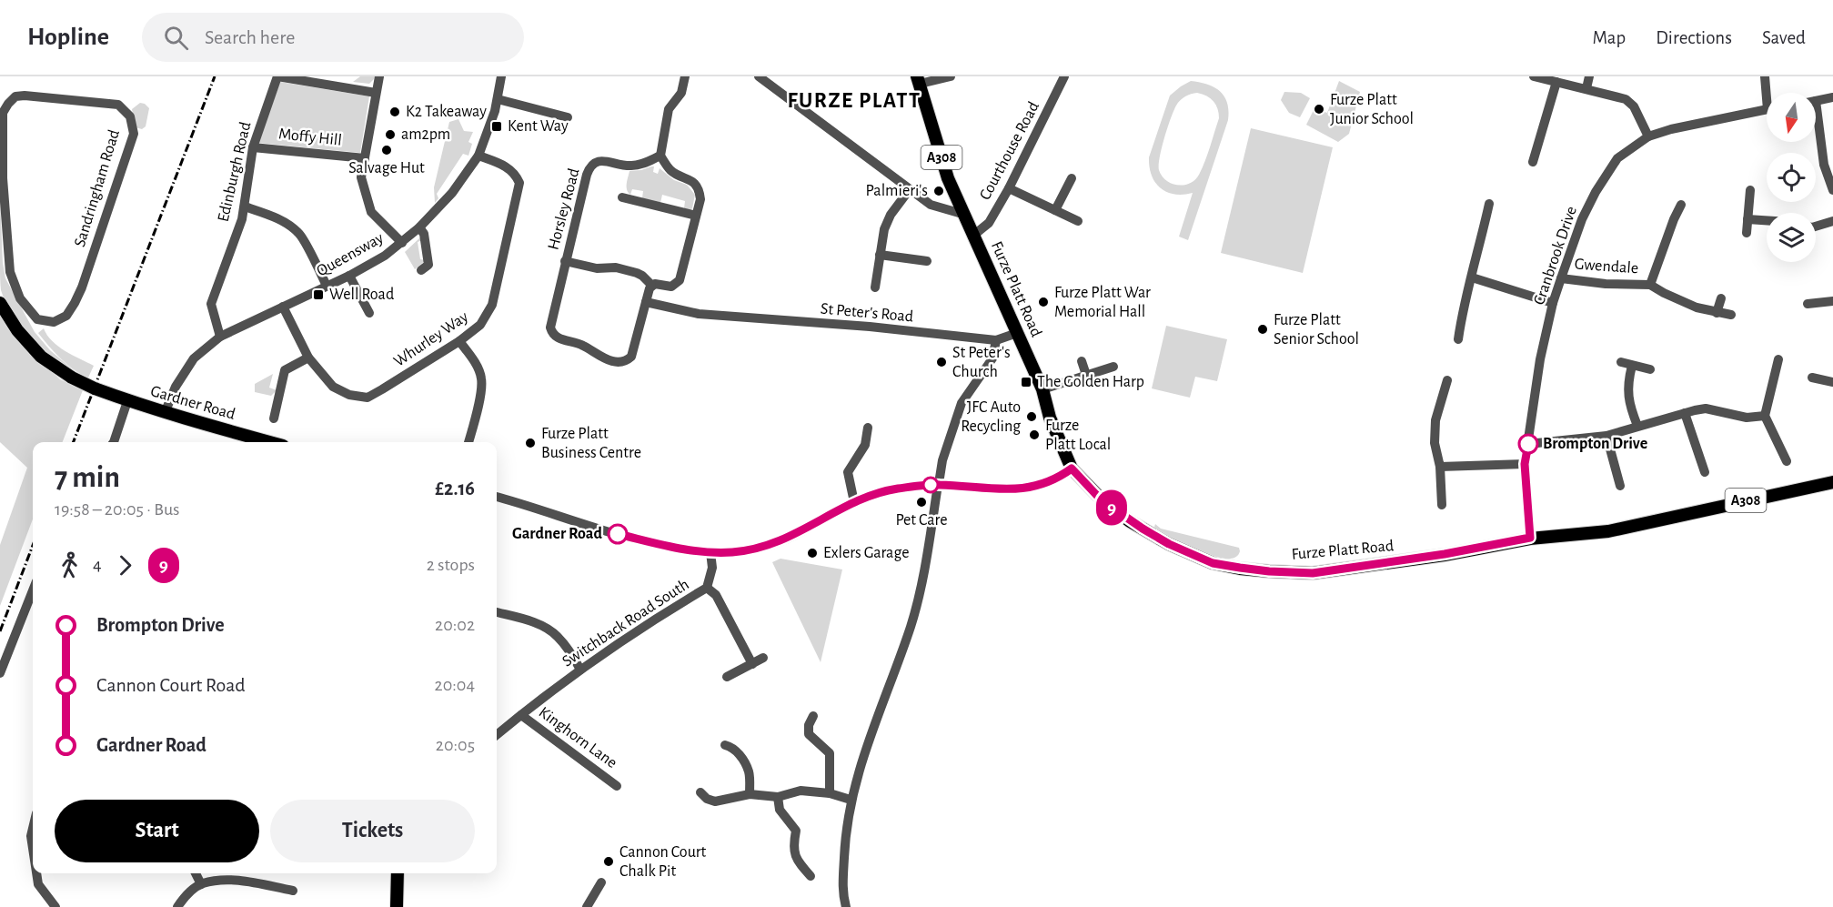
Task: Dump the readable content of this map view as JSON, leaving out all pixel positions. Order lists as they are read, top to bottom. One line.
{"streets":{"main road":["A308","Furze Platt Road","Gardner Road"],"street":["Moffy Hill","Courthouse Road","Edinburgh Road","Sandringham Road","Horsley Road","Queensway","Cranbrook Drive","Gwendale","St Peter's Road","Whurley Way","Switchback Road South","Kinghorn Lane"]},"crossings":[["Moffy Hill","Edinburgh Road"],["Courthouse Road","Furze Platt Road"],["Edinburgh Road","Queensway"],["Horsley Road","St Peter's Road"],["Queensway","Whurley Way"],["Queensway","Gardner Road"],["Cranbrook Drive","Gwendale"],["Cranbrook Drive","Furze Platt Road"],["Furze Platt Road","St Peter's Road"],["Switchback Road South","Kinghorn Lane"]],"districts":["FURZE PLATT"],"places":{"other":["Furze Platt Junior School","K2 Takeaway","am2pm","Salvage Hut","Palmieri's","Furze Platt War Memorial Hall","Furze Platt Senior School","St Peter's Church","JFC Auto Recycling","Furze Platt Local","Furze Platt Business Centre","Brompton Drive","Pet Care","Gardner Road","Exlers Garage","Cannon Court Chalk Pit"],"transit":["Kent Way","Well Road","The Golden Harp"]},"lines":["bus line 9"],"north":"bottom","page":{"header":"Hopline","search":"Search here","nav":["Map","Directions","Saved"],"on_map":"9","heading":["7 min","19:58 – 20:05 · Bus","£2.16"],"legs":["4","9","2 stops"],"list":[{"name":"Brompton Drive","value":"20:02"},{"name":"Cannon Court Road","value":"20:04"},{"name":"Gardner Road","value":"20:05"}],"buttons":["Start","Tickets"]}}
